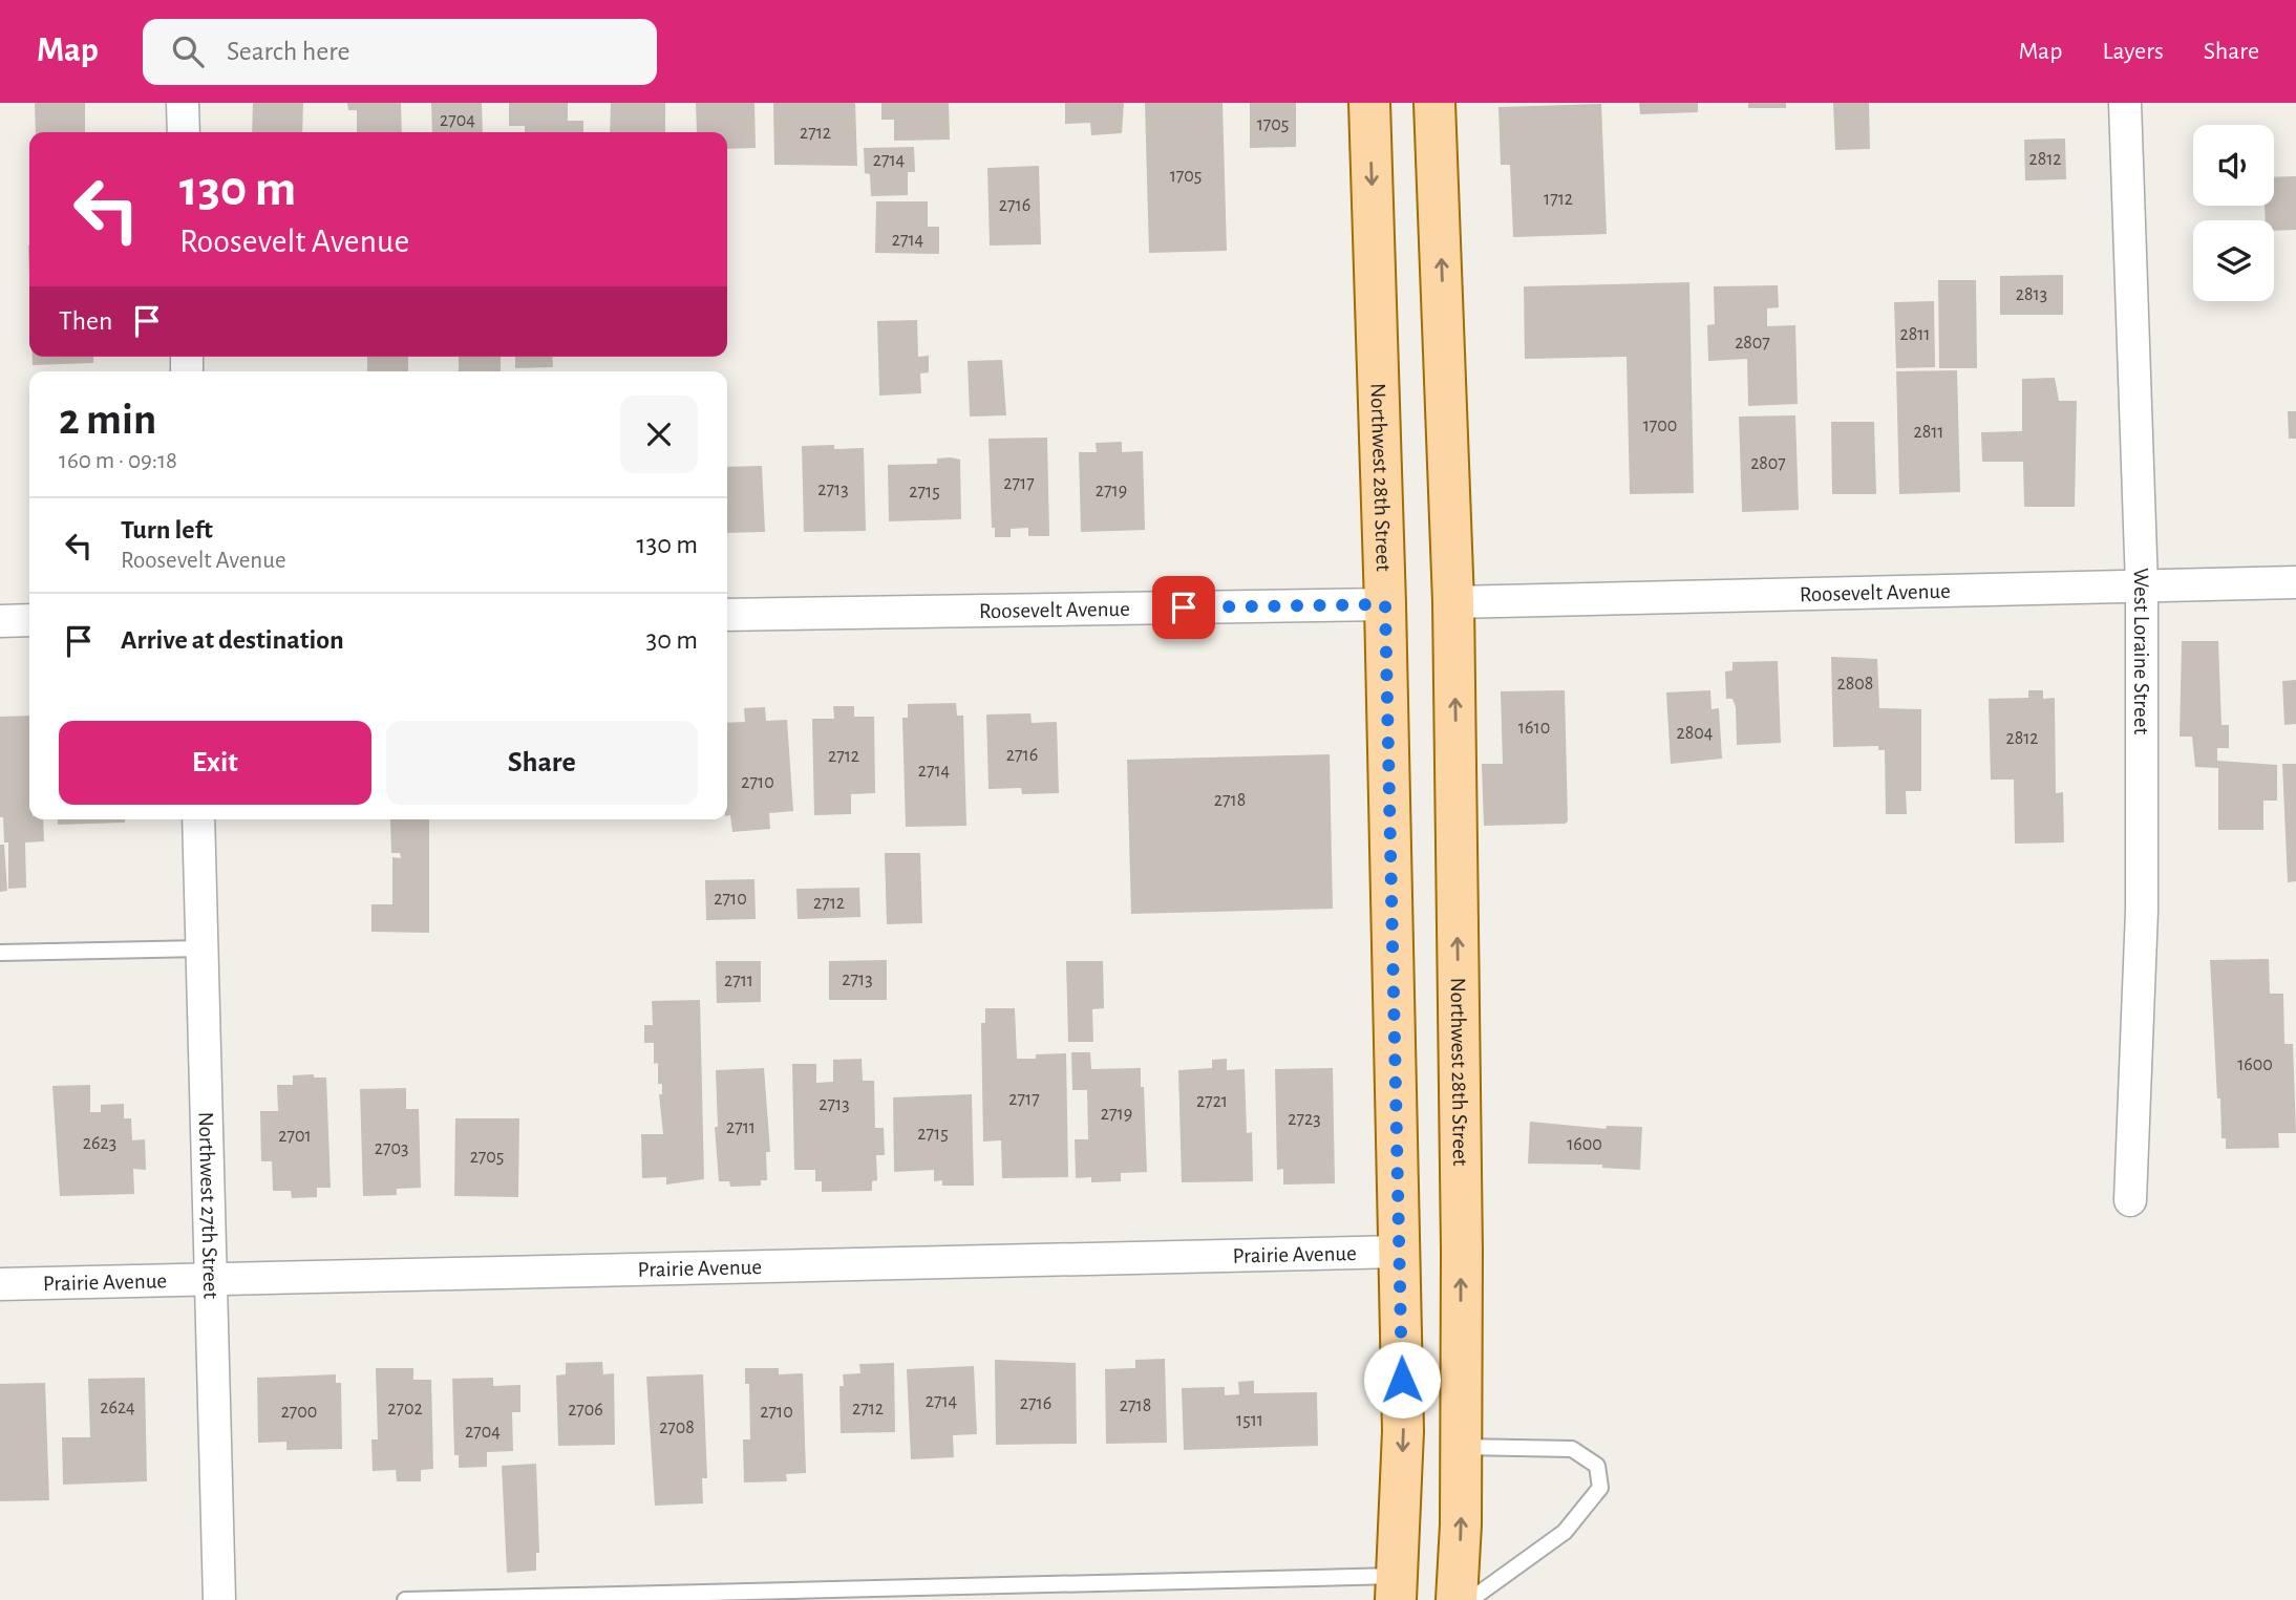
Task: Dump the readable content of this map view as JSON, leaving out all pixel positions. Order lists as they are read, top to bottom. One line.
{"streets":{"main road":["Northwest 28th Street"],"street":["Roosevelt Avenue","West Loraine Street","Northwest 27th Street","Prairie Avenue"]},"crossings":[["Northwest 28th Street","Roosevelt Avenue"],["Northwest 28th Street","Prairie Avenue"],["Roosevelt Avenue","West Loraine Street"],["Northwest 27th Street","Prairie Avenue"]],"house_numbers":["2704","1705","2712","2812","2714","1705","1712","2716","2714","2813","2811","2807","1700","2811","2807","2717","2713","2719","2715","2808","1610","2804","2812","2716","2712","2714","2710","2718","2710","2712","2713","2711","1600","2717","2721","2713","2719","2723","2711","2715","2701","2623","1600","2703","2705","2714","2716","2718","2624","2702","2712","2706","2700","2710","1511","2708","2704"],"page":{"header":"Map","search":"Search here","nav":["Map","Layers","Share"],"turn":["130 m","Roosevelt Avenue"],"then":"Then","heading":["2 min","160 m · 09:18"],"list":[{"name":"Turn left","note":"Roosevelt Avenue","value":"130 m"},{"name":"Arrive at destination","value":"30 m"}],"buttons":["Exit","Share"]}}
